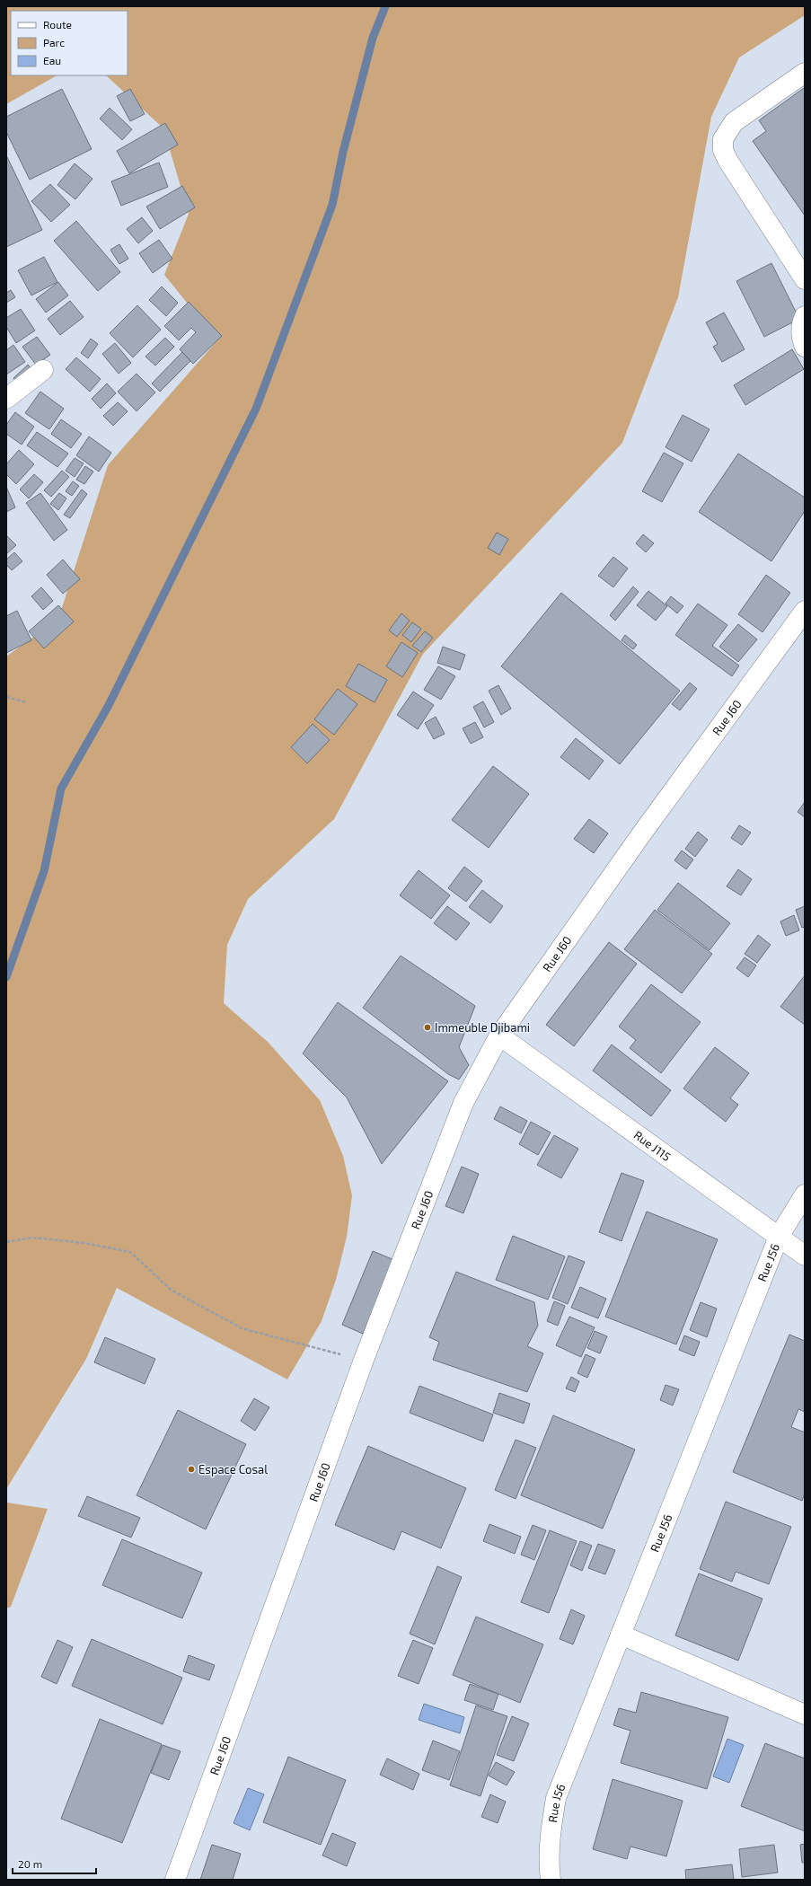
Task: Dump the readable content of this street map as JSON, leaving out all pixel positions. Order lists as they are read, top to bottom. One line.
{"streets":{"street":["Rue J60","Rue J115","Rue J56"]},"crossings":[["Rue J60","Rue J115"],["Rue J115","Rue J56"]],"places":["Immeuble Djibami","Espace Cosal"],"legend":["Route","Parc","Eau"],"scale_bar":"20 m"}
